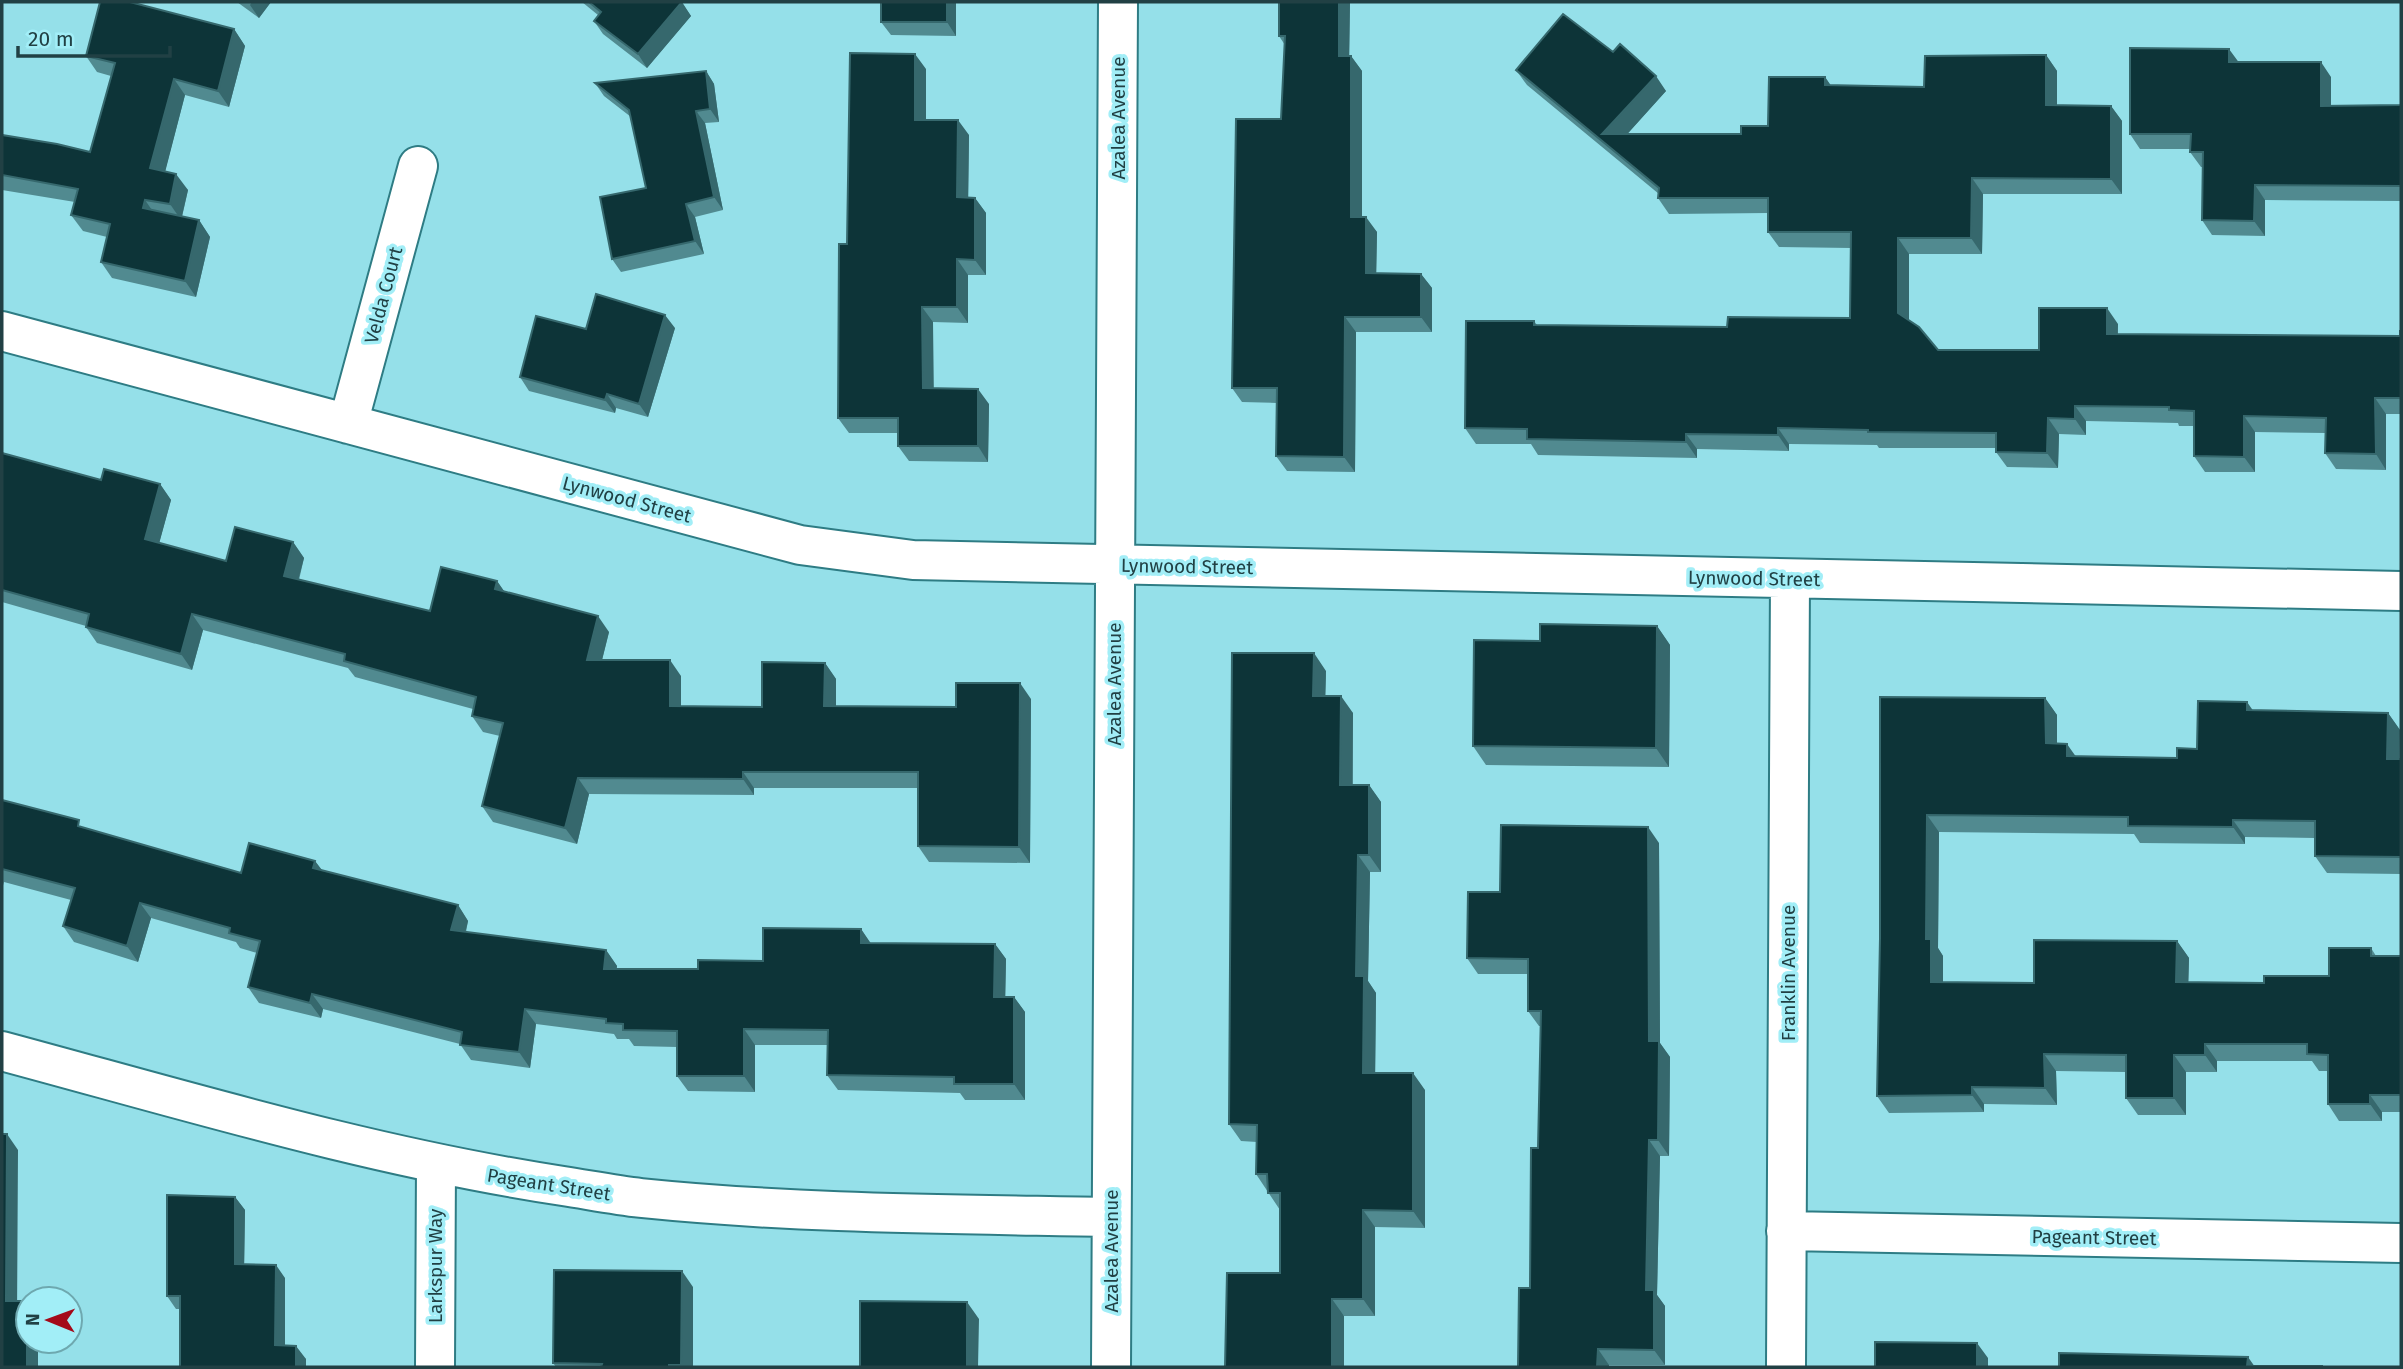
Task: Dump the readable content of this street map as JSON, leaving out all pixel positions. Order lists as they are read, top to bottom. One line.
{"streets":{"street":["Azalea Avenue","Velda Court","Lynwood Street","Franklin Avenue","Pageant Street","Larkspur Way"]},"crossings":[["Azalea Avenue","Lynwood Street"],["Azalea Avenue","Pageant Street"],["Velda Court","Lynwood Street"],["Lynwood Street","Franklin Avenue"],["Franklin Avenue","Pageant Street"],["Pageant Street","Larkspur Way"]],"scale_bar":"20 m","north":"left"}
